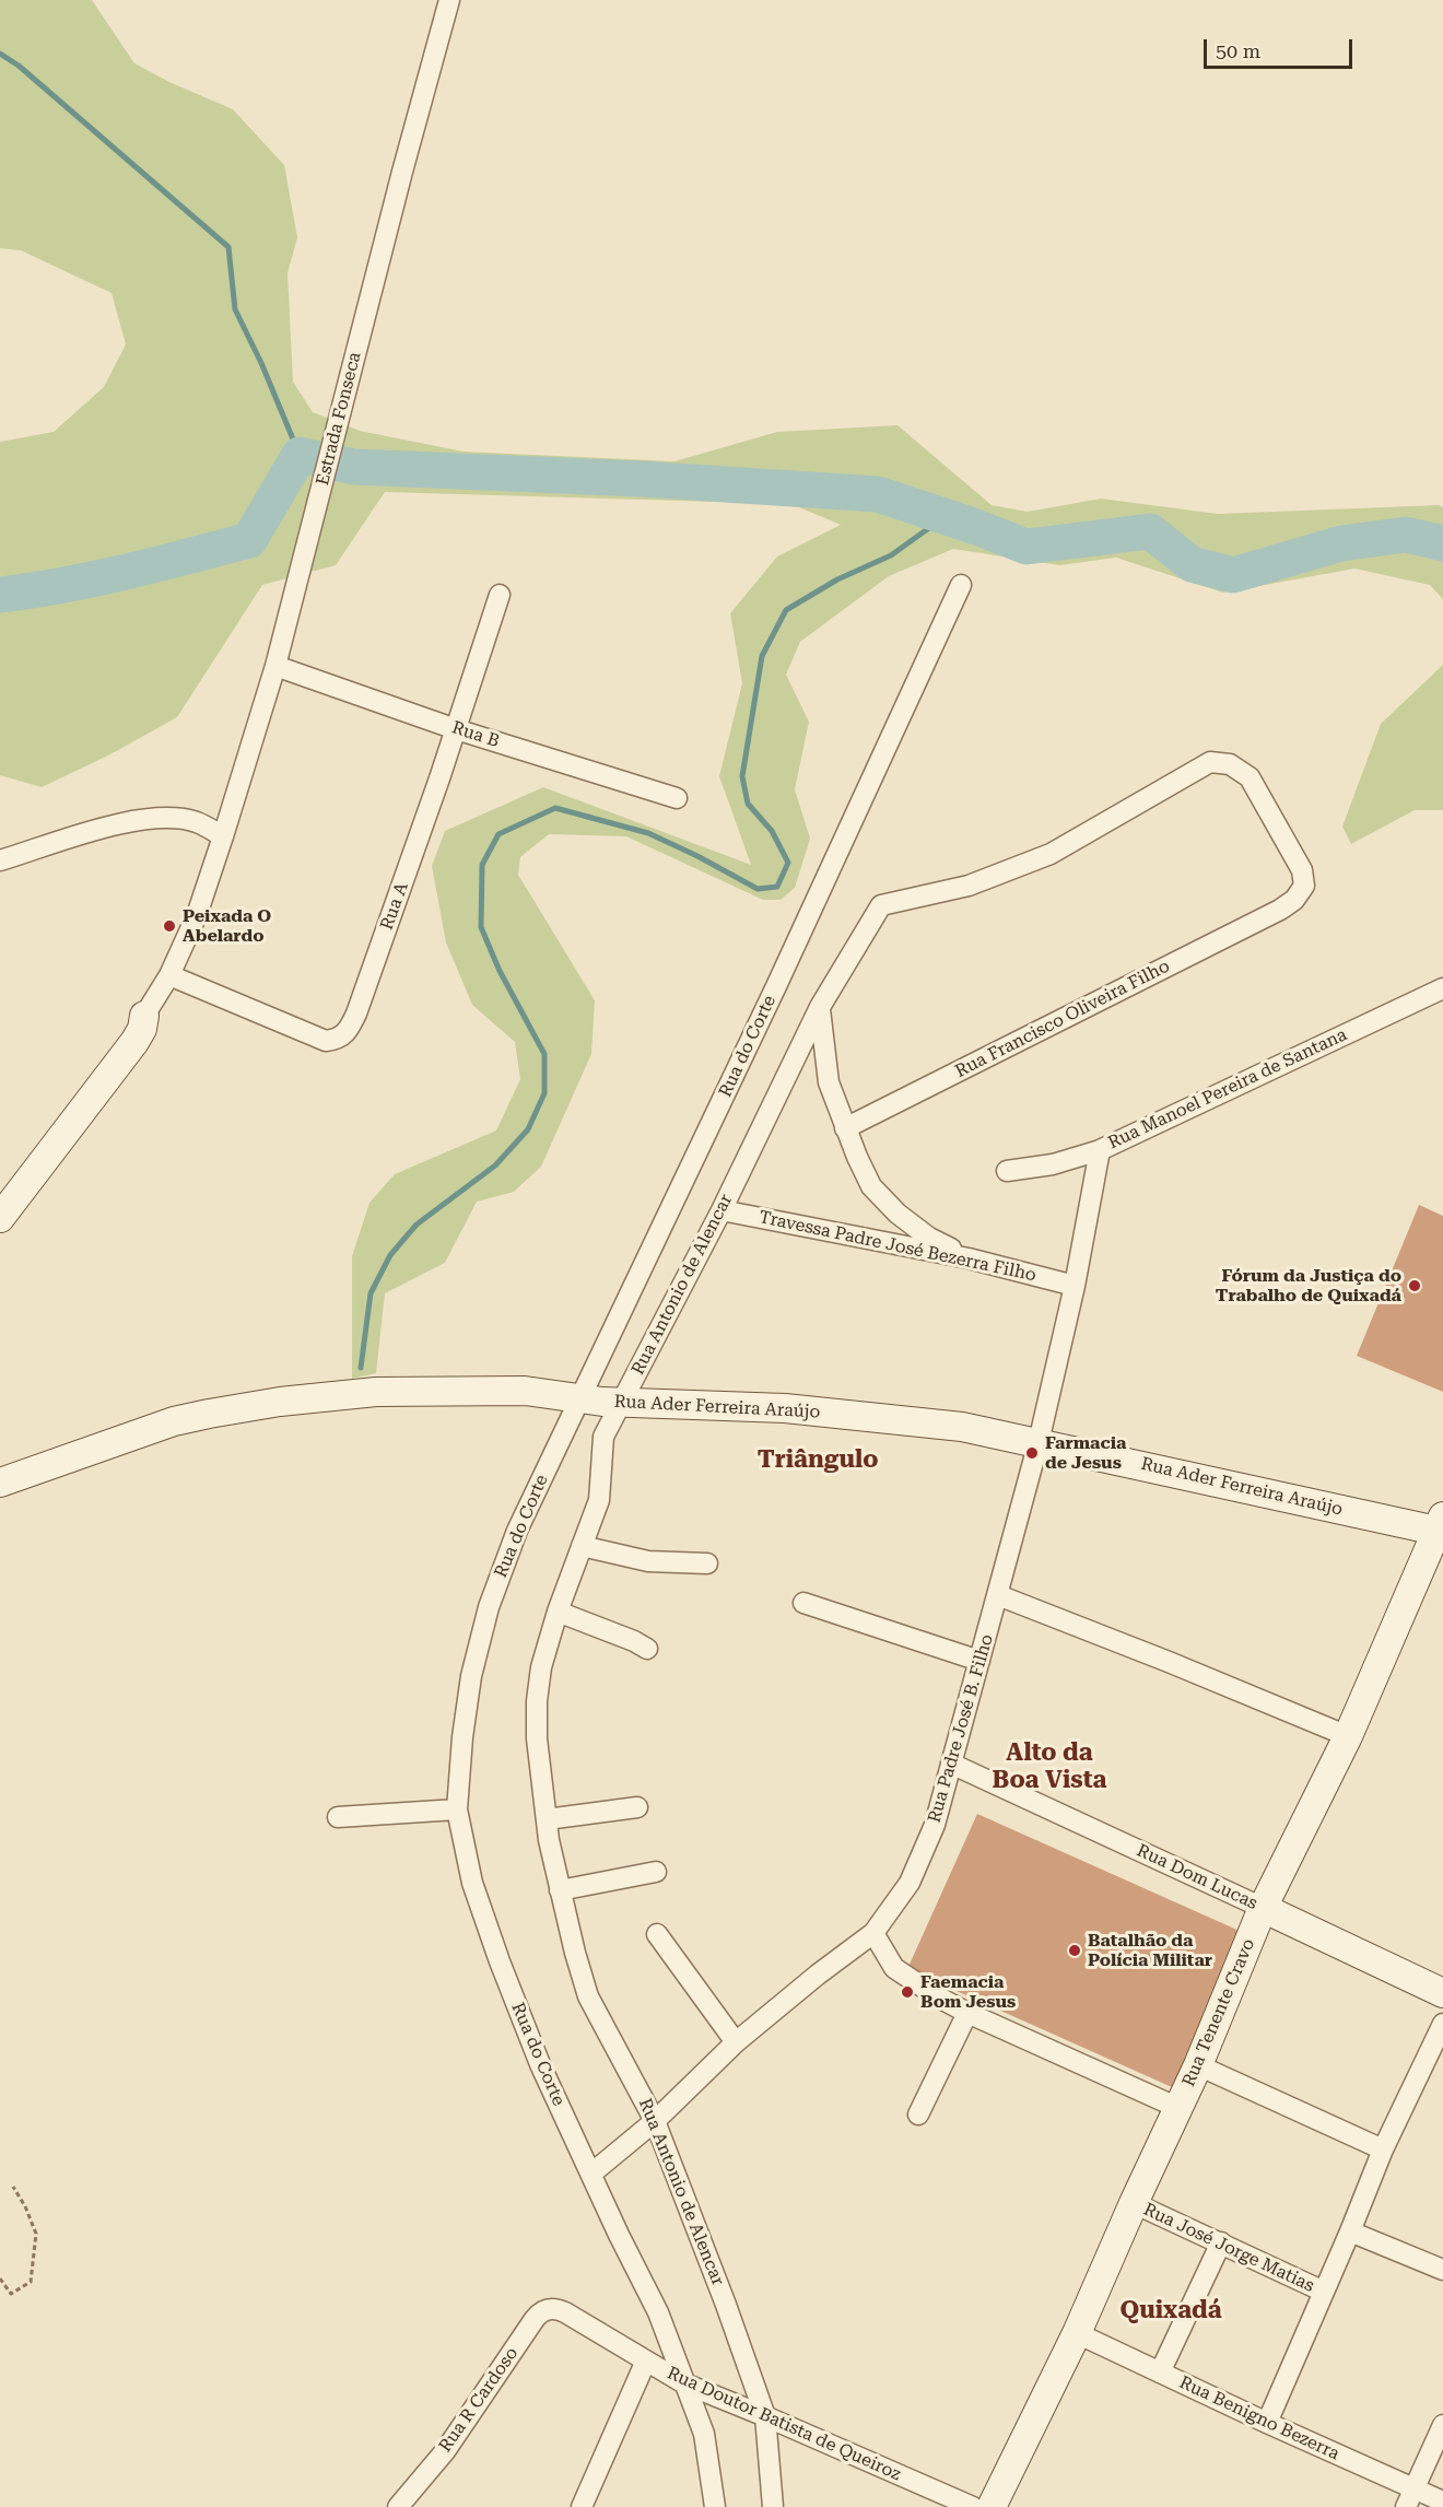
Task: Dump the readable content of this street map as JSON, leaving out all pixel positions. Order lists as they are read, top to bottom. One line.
{"streets":{"street":["Estrada Fonseca","Rua B","Rua A","Rua Francisco Oliveira Filho","Rua do Corte","Rua Manoel Pereira de Santana","Travessa Padre José Bezerra Filho","Rua Antonio de Alencar","Rua Ader Ferreira Araújo","Rua Padre José B. Filho","Rua Dom Lucas","Rua Tenente Cravo","Rua José Jorge Matias","Rua R Cardoso","Rua Benigno Bezerra","Rua Doutor Batista de Queiroz"]},"crossings":[["Estrada Fonseca","Rua B"],["Estrada Fonseca","Rua A"],["Rua B","Rua A"],["Rua Francisco Oliveira Filho","Rua Antonio de Alencar"],["Rua do Corte","Rua Ader Ferreira Araújo"],["Rua do Corte","Rua Padre José B. Filho"],["Rua do Corte","Rua Doutor Batista de Queiroz"],["Rua Manoel Pereira de Santana","Rua Padre José B. Filho"],["Travessa Padre José Bezerra Filho","Rua Antonio de Alencar"],["Travessa Padre José Bezerra Filho","Rua Padre José B. Filho"],["Rua Antonio de Alencar","Rua Ader Ferreira Araújo"],["Rua Antonio de Alencar","Rua Padre José B. Filho"],["Rua Antonio de Alencar","Rua Doutor Batista de Queiroz"],["Rua Ader Ferreira Araújo","Rua Padre José B. Filho"],["Rua Ader Ferreira Araújo","Rua Tenente Cravo"],["Rua Padre José B. Filho","Rua Dom Lucas"],["Rua Dom Lucas","Rua Tenente Cravo"],["Rua Tenente Cravo","Rua José Jorge Matias"],["Rua Tenente Cravo","Rua Benigno Bezerra"],["Rua R Cardoso","Rua Doutor Batista de Queiroz"]],"districts":["Triângulo","Alto da Boa Vista","Quixadá"],"places":["Peixada O Abelardo","Fórum da Justiça do Trabalho de Quixadá","Farmacia de Jesus","Batalhão da Polícia Militar","Faemacia Bom Jesus"],"scale_bar":"50 m"}
